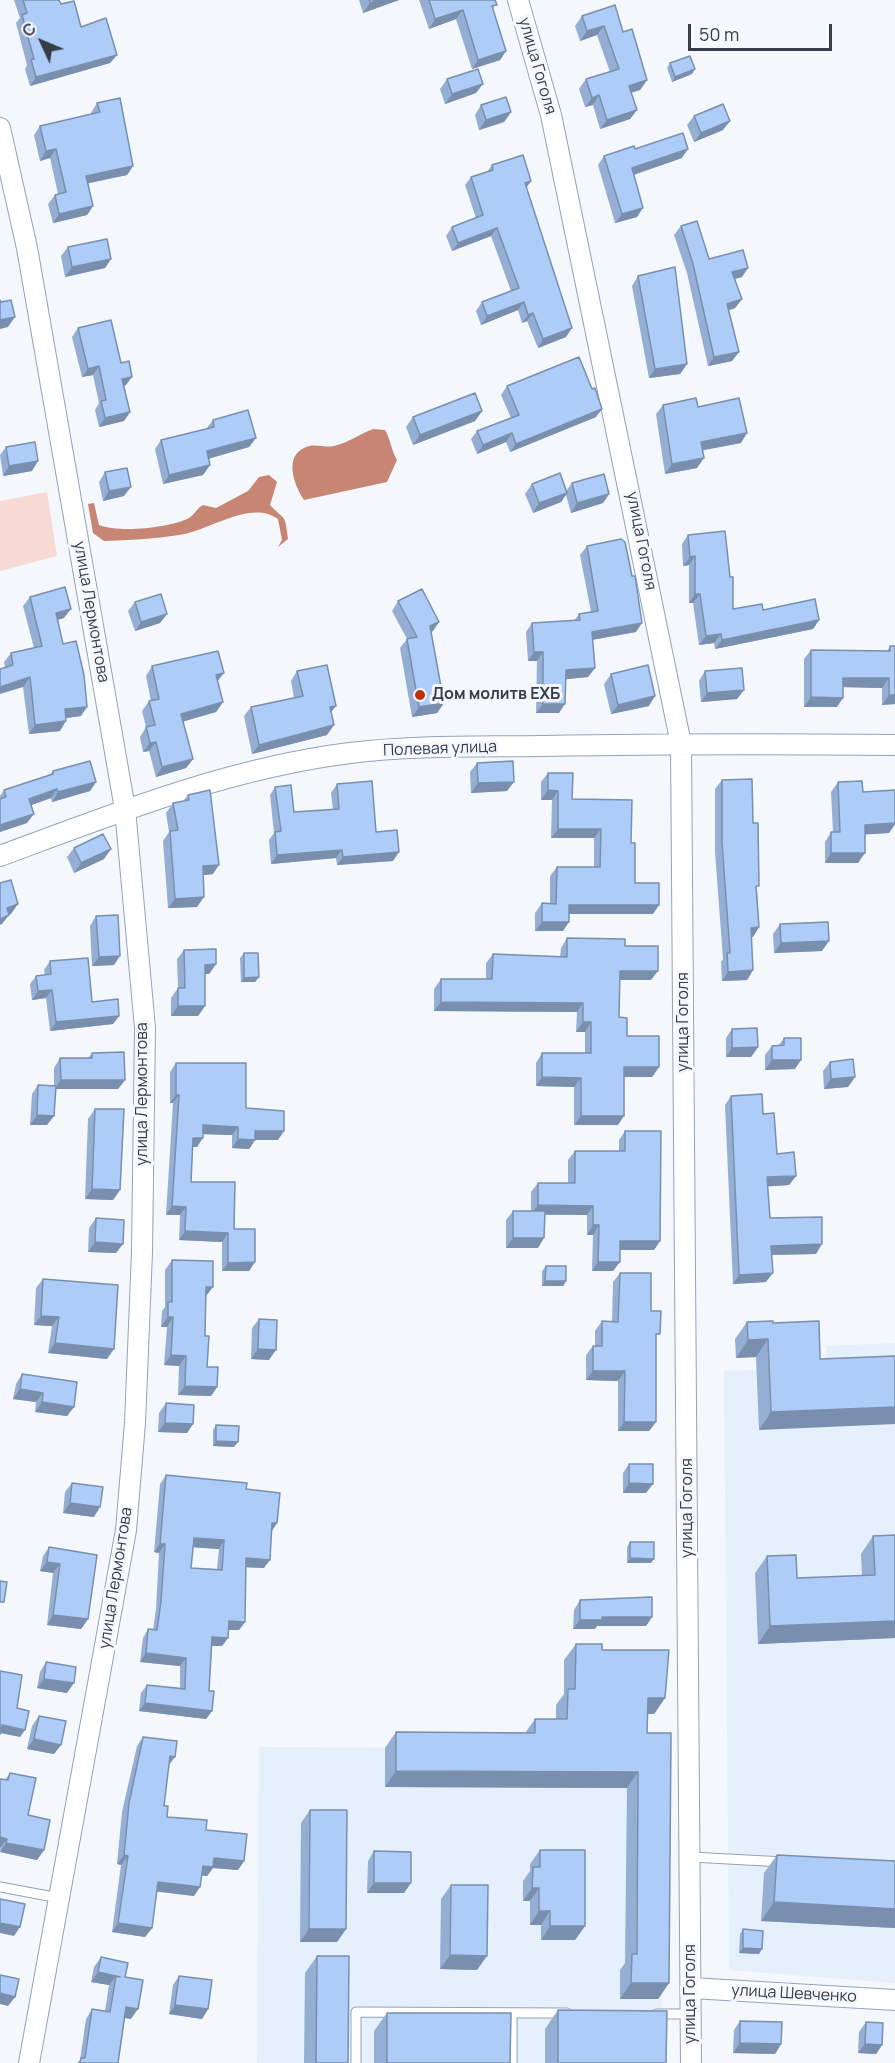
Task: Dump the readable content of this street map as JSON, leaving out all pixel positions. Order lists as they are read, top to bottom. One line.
{"streets":{"street":["улица Гоголя","улица Лермонтова","Полевая улица","улица Шевченко"]},"crossings":[["улица Гоголя","Полевая улица"],["улица Гоголя","улица Шевченко"],["улица Лермонтова","Полевая улица"]],"places":["Дом молитв ЕХБ"],"scale_bar":"50 m","north":"top left"}
